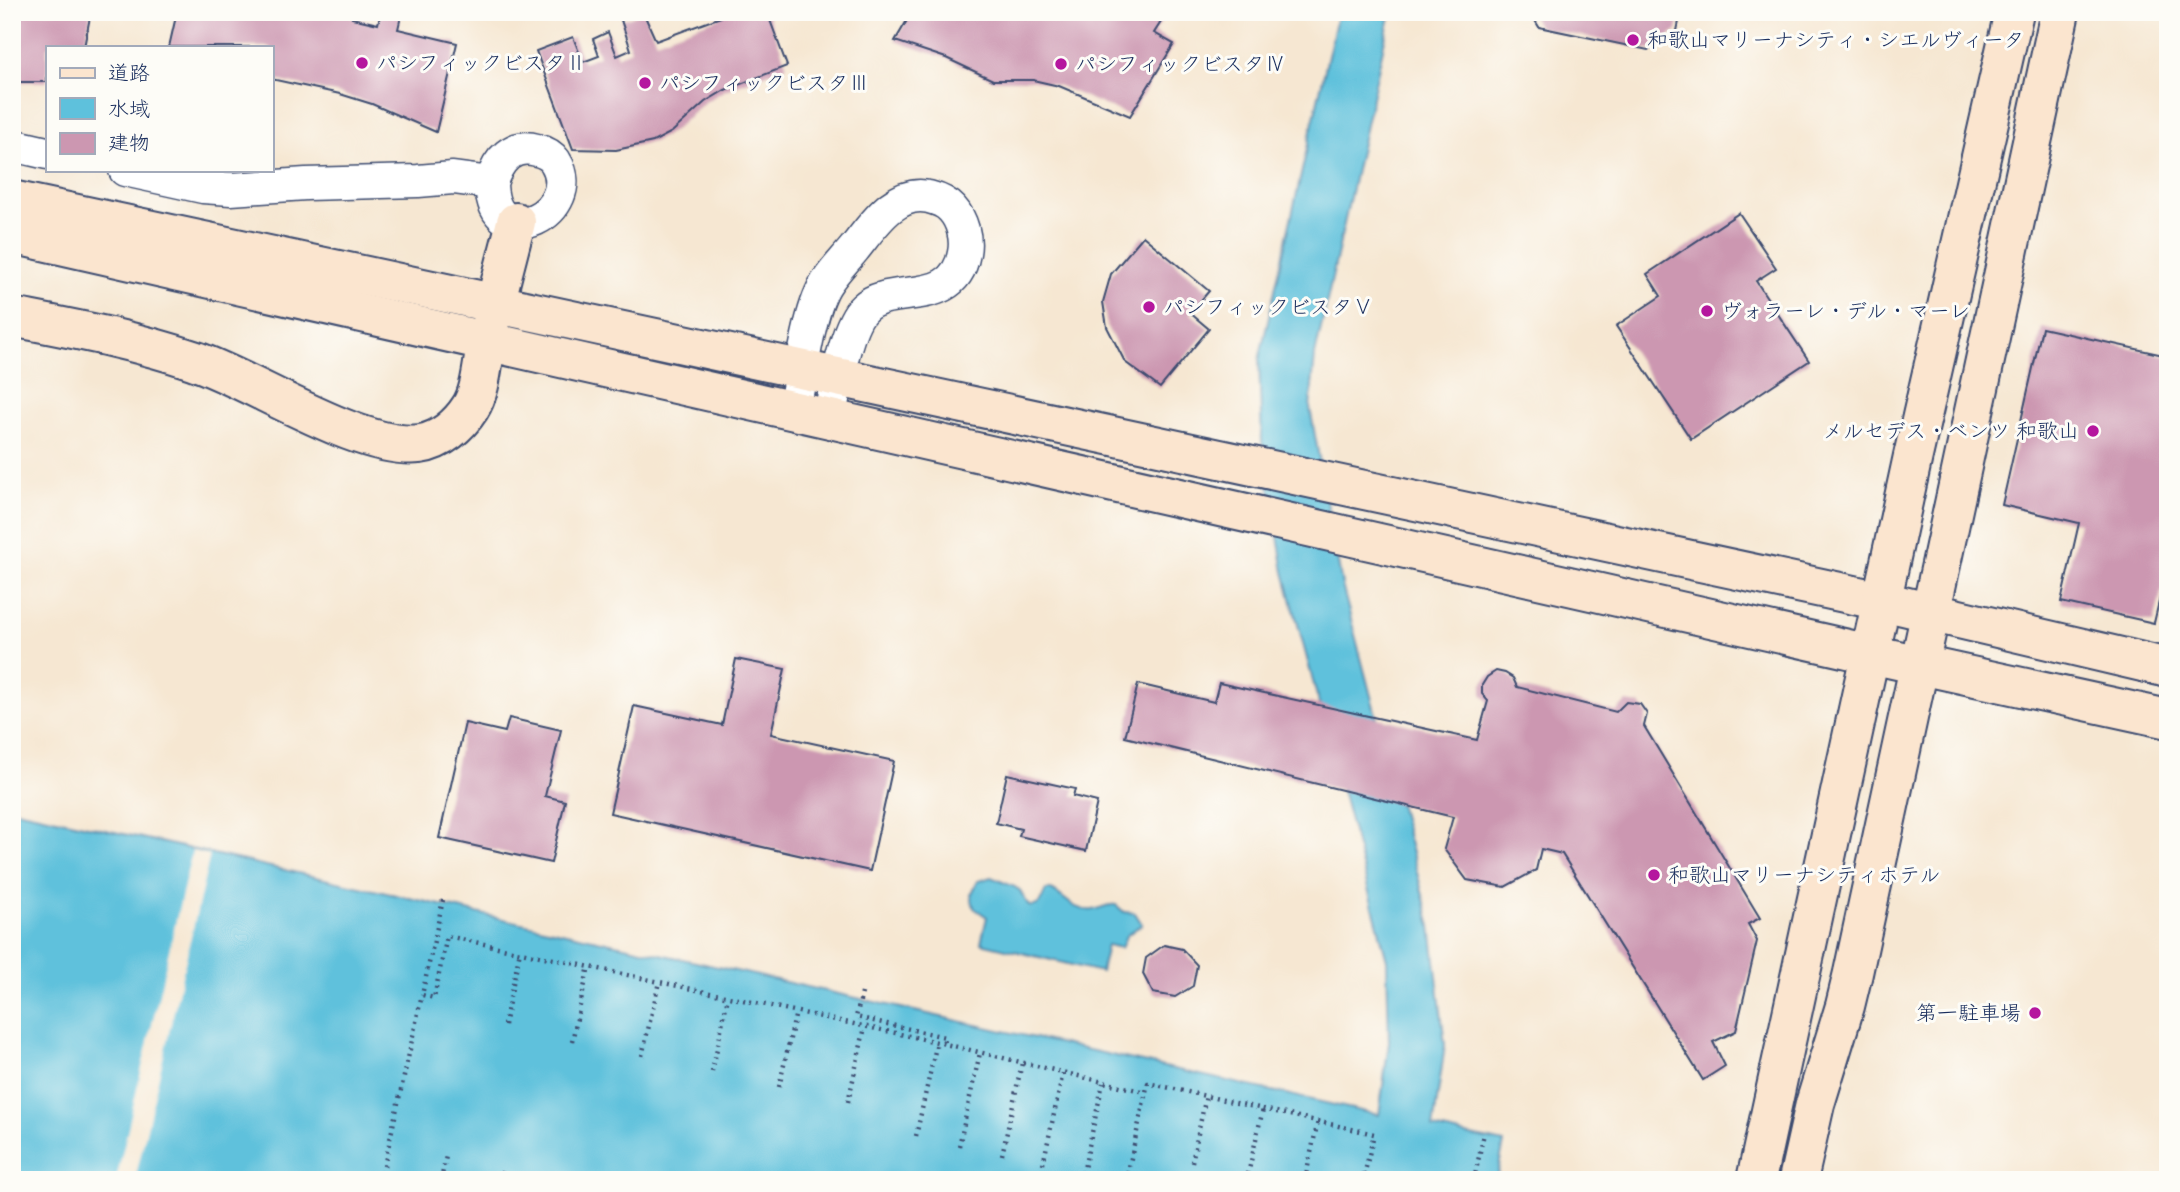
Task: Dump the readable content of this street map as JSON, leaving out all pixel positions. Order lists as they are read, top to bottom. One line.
{"places":["和歌山マリーナシティ・シエルヴィータ","パシフィックビスタⅡ","パシフィックビスタⅣ","パシフィックビスタⅢ","パシフィックビスタⅤ","ヴォラーレ・デル・マーレ","メルセデス・ベンツ 和歌山","和歌山マリーナシティホテル","第一駐車場"],"legend":["道路","水域","建物"]}
